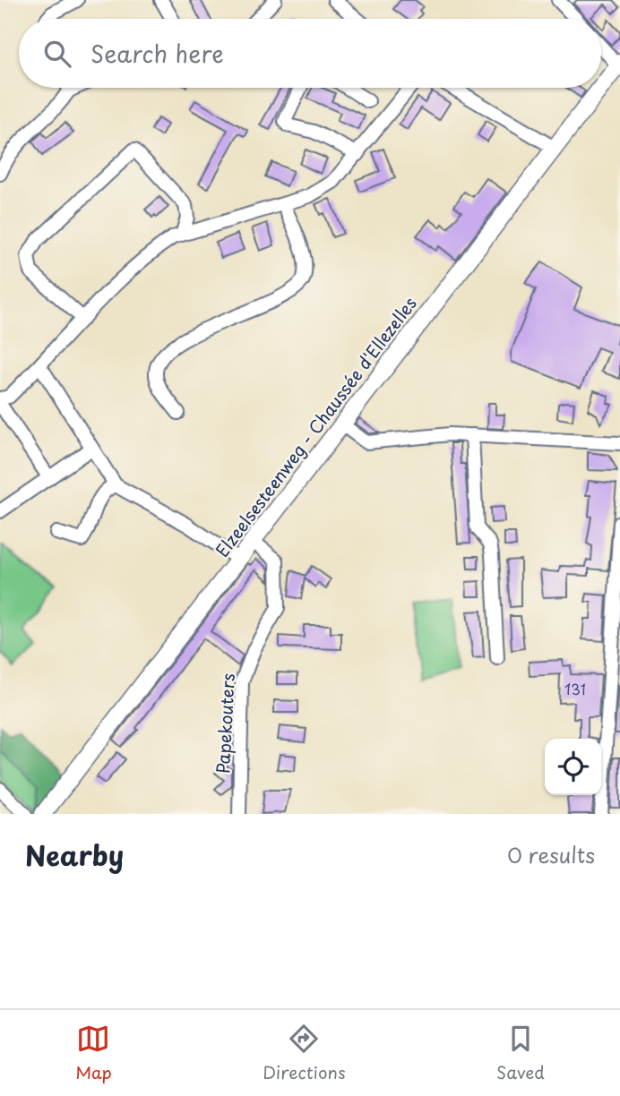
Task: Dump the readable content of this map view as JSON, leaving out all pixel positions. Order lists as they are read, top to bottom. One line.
{"streets":{"main road":["Elzeelsesteenweg - Chaussée d'Ellezelles"],"street":["Papekouters"]},"crossings":[["Elzeelsesteenweg - Chaussée d'Ellezelles","Papekouters"]],"house_numbers":["131"],"page":{"search":"Search here","heading":["Nearby","0 results"],"nav":["Map","Directions","Saved"]}}
